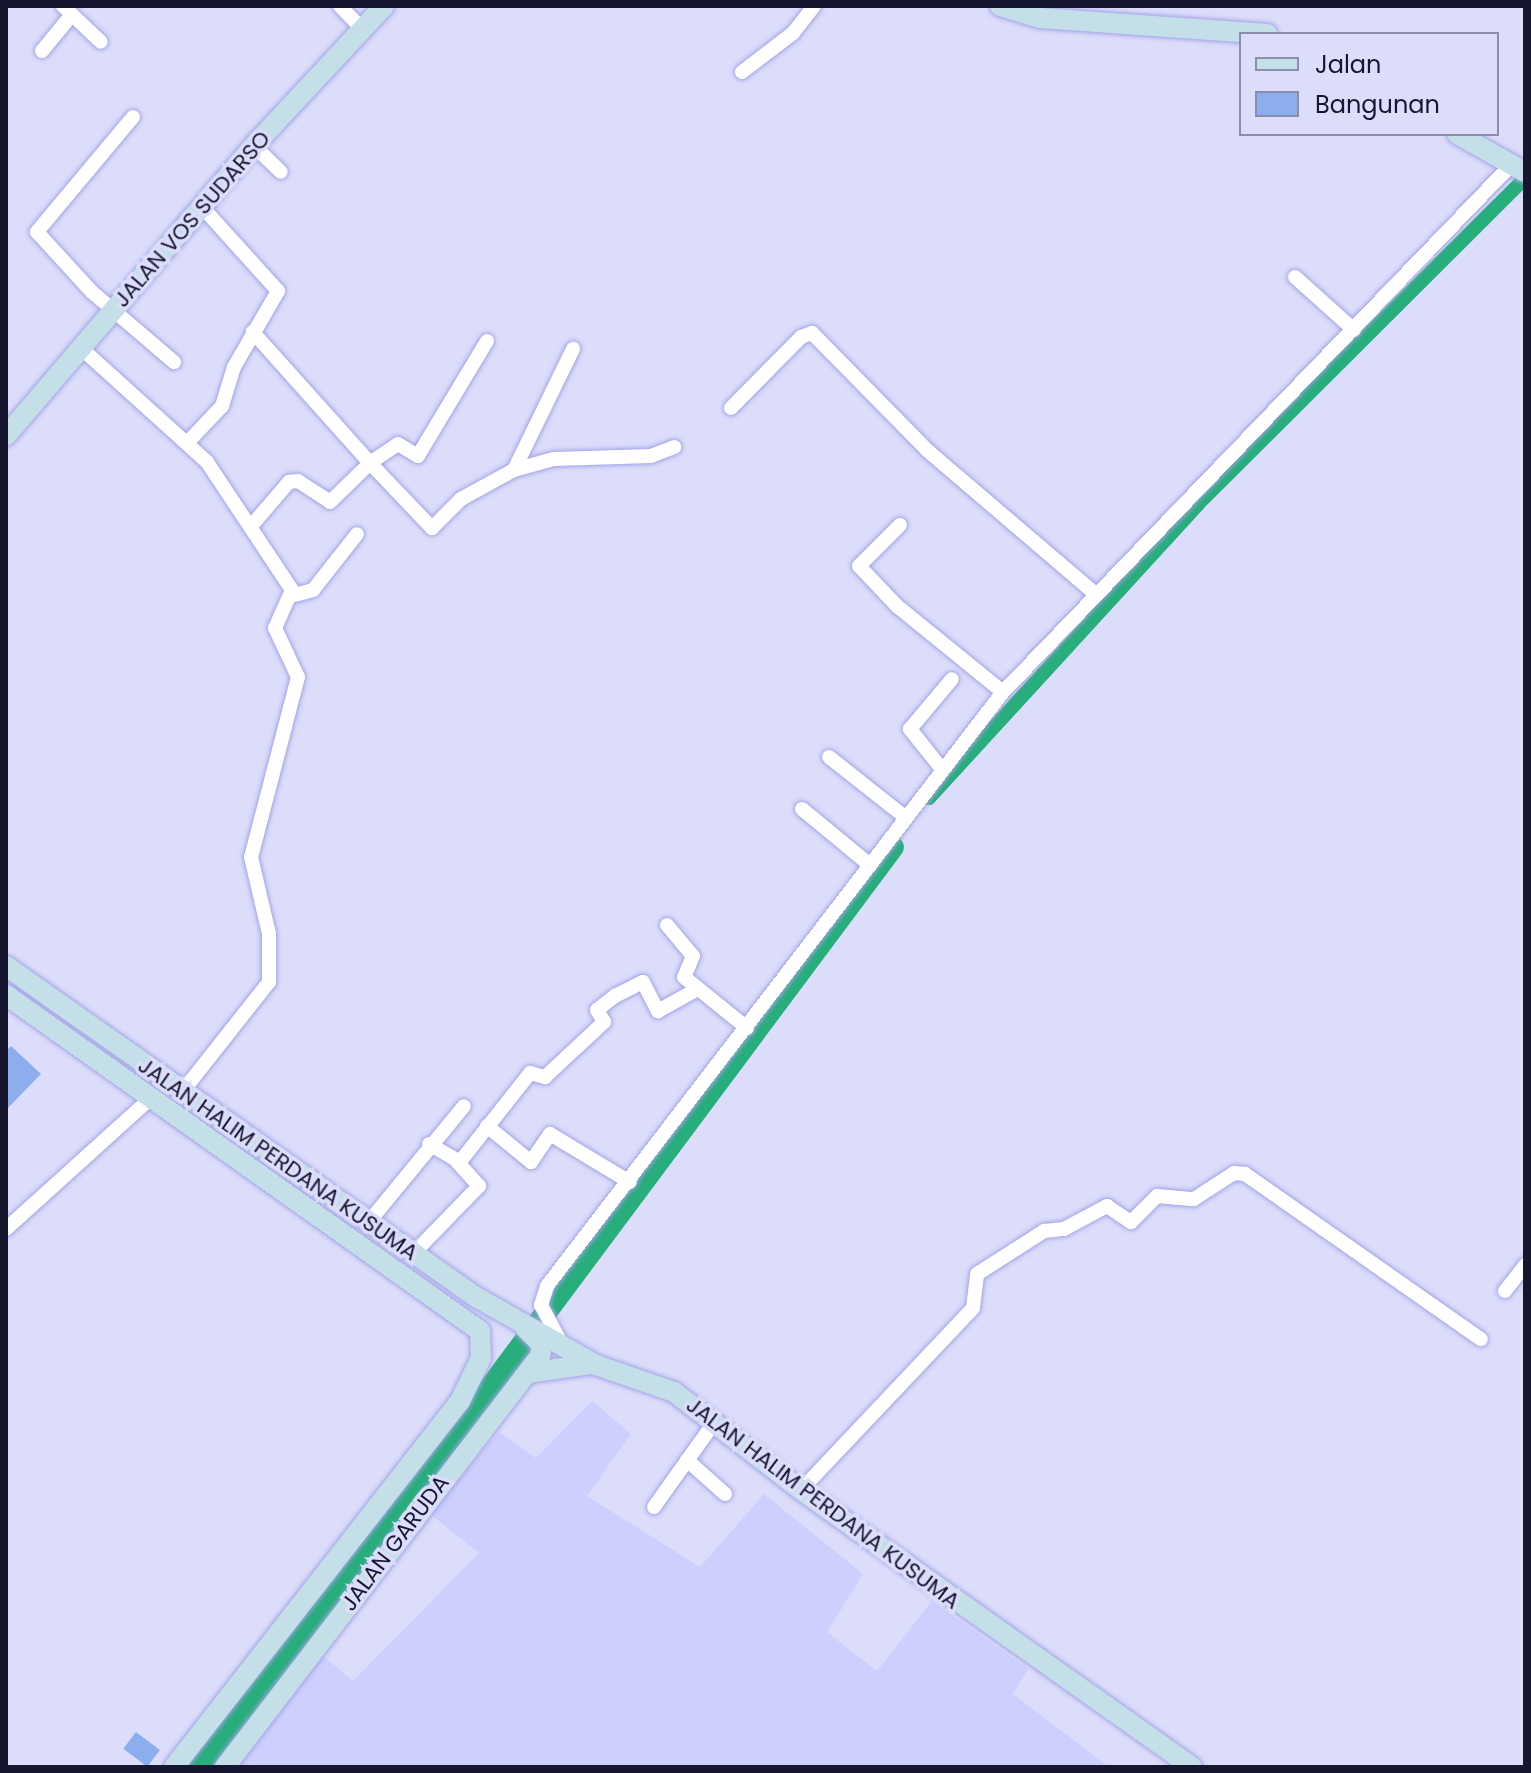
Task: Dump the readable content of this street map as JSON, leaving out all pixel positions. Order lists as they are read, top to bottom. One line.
{"streets":{"main road":["JALAN VOS SUDARSO","JALAN HALIM PERDANA KUSUMA","JALAN GARUDA"]},"crossings":[["JALAN HALIM PERDANA KUSUMA","JALAN GARUDA"]],"legend":["Jalan","Bangunan"]}
